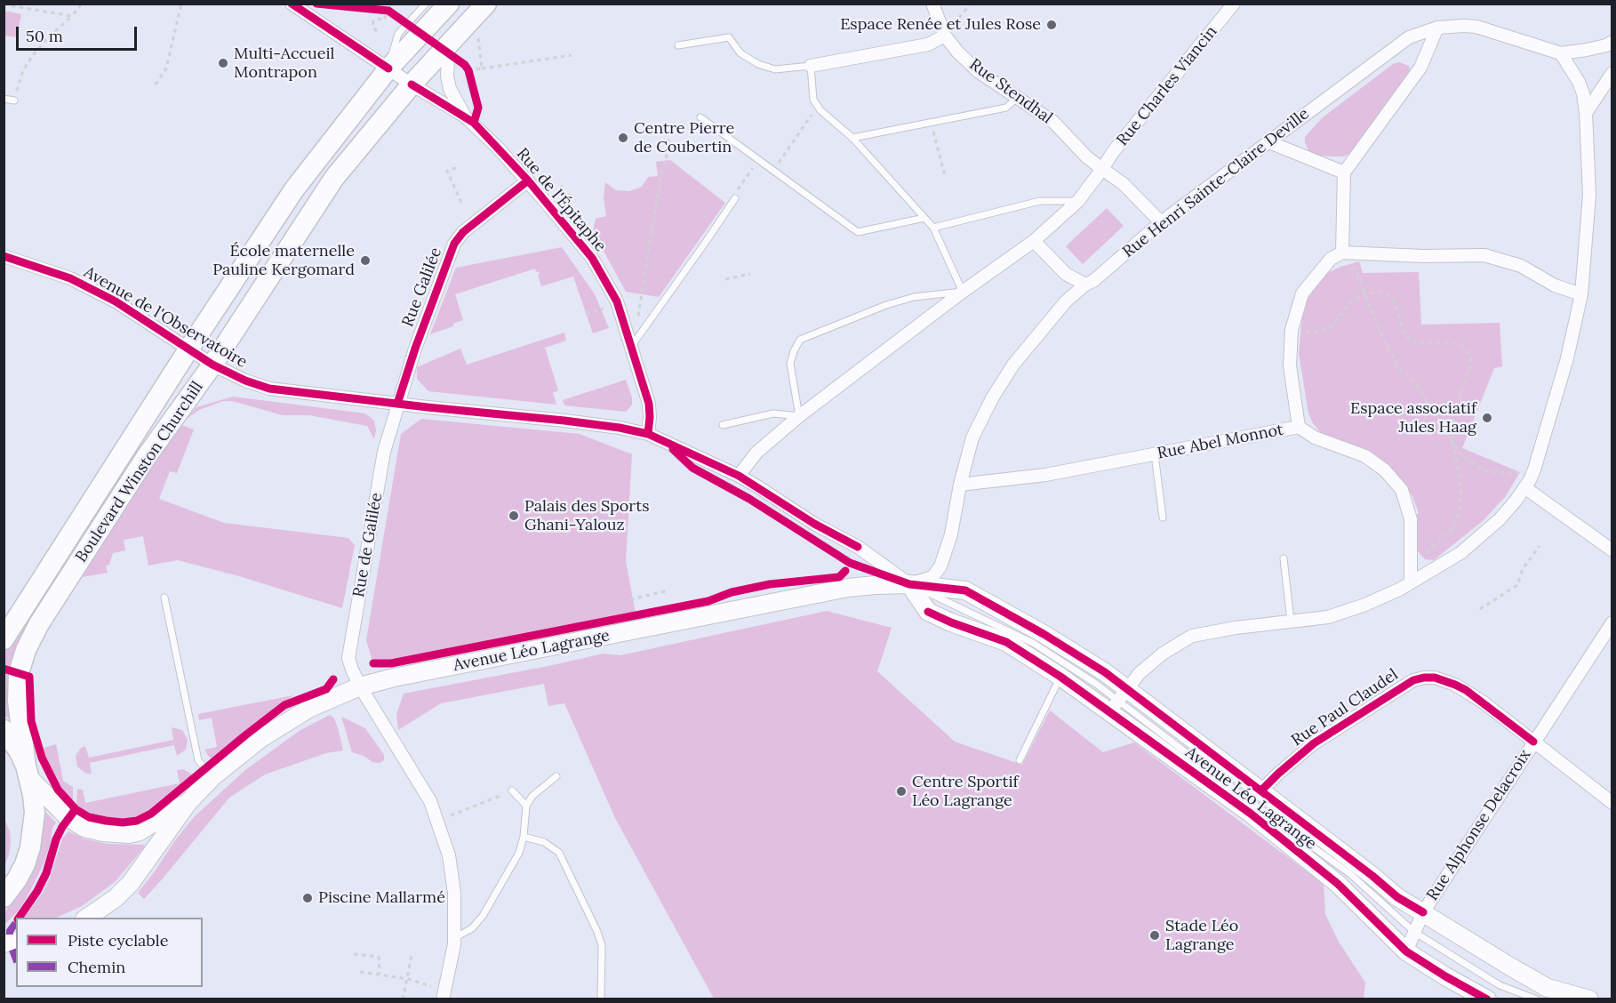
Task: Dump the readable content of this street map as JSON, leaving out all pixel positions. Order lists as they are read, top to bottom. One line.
{"streets":{"main road":["Boulevard Winston Churchill","Avenue Léo Lagrange"],"street":["Rue Charles Viancin","Rue Stendhal","Rue Henri Sainte-Claire Deville","Rue de l'Épitaphe","Rue Galilée","Avenue de l'Observatoire","Rue Abel Monnot","Rue de Galilée","Rue Paul Claudel","Rue Alphonse Delacroix"]},"crossings":[["Rue Charles Viancin","Rue Stendhal"],["Rue Stendhal","Rue Henri Sainte-Claire Deville"],["Rue Henri Sainte-Claire Deville","Avenue de l'Observatoire"],["Rue Henri Sainte-Claire Deville","Rue Abel Monnot"],["Rue Henri Sainte-Claire Deville","Avenue Léo Lagrange"],["Rue de l'Épitaphe","Rue Galilée"],["Rue de l'Épitaphe","Avenue de l'Observatoire"],["Rue de l'Épitaphe","Boulevard Winston Churchill"],["Rue Galilée","Avenue de l'Observatoire"],["Rue Galilée","Rue de Galilée"],["Avenue de l'Observatoire","Boulevard Winston Churchill"],["Avenue de l'Observatoire","Rue de Galilée"],["Avenue de l'Observatoire","Avenue Léo Lagrange"],["Boulevard Winston Churchill","Avenue Léo Lagrange"],["Rue de Galilée","Avenue Léo Lagrange"],["Avenue Léo Lagrange","Rue Paul Claudel"],["Avenue Léo Lagrange","Rue Alphonse Delacroix"],["Rue Paul Claudel","Rue Alphonse Delacroix"]],"places":["Espace Renée et Jules Rose","Multi-Accueil Montrapon","Centre Pierre de Coubertin","École maternelle Pauline Kergomard","Espace associatif Jules Haag","Palais des Sports Ghani-Yalouz","Centre Sportif Léo Lagrange","Piscine Mallarmé","Stade Léo Lagrange"],"legend":["Piste cyclable","Chemin"],"scale_bar":"50 m"}
